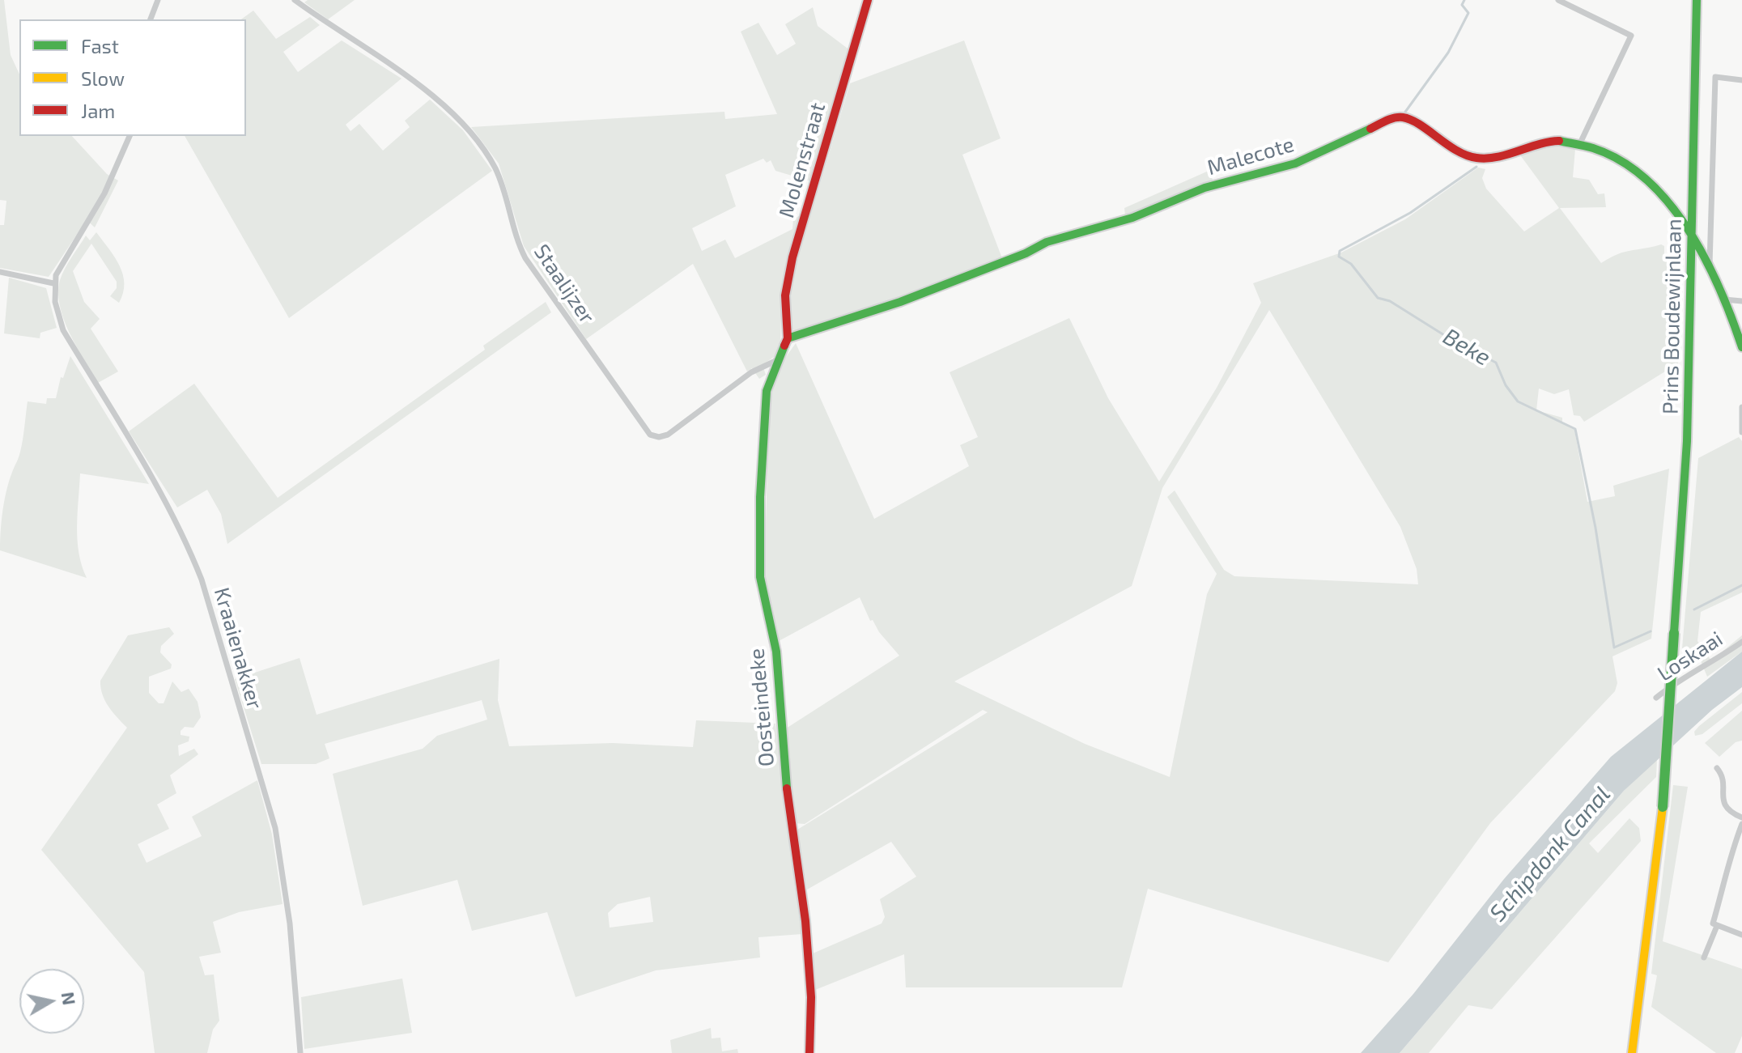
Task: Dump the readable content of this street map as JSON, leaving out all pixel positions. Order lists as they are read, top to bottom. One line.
{"streets":{"street":["Malecote","Molenstraat","Staalijzer","Prins Boudewijnlaan","Kraaienakker","Loskaai","Oosteindeke"]},"crossings":[["Malecote","Molenstraat"],["Malecote","Prins Boudewijnlaan"],["Malecote","Oosteindeke"],["Molenstraat","Oosteindeke"],["Staalijzer","Oosteindeke"]],"water":["Beke","Schipdonk Canal"],"legend":["Fast","Slow","Jam"],"north":"right"}
